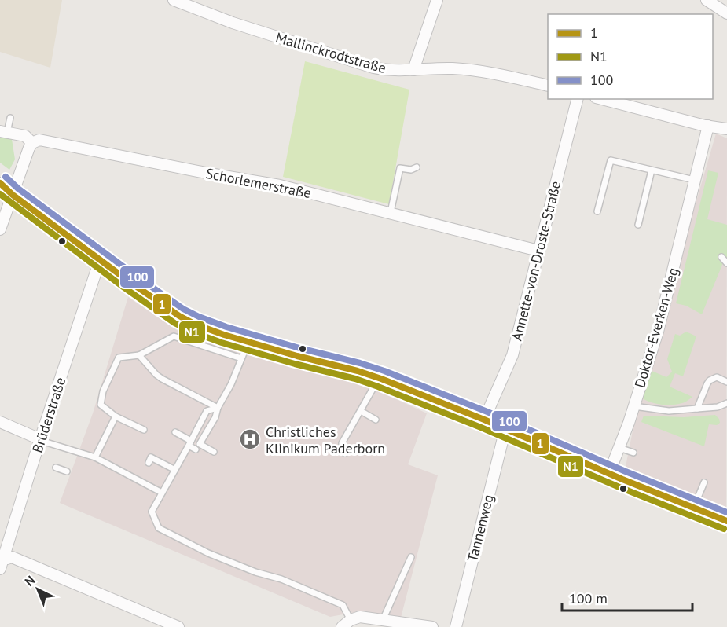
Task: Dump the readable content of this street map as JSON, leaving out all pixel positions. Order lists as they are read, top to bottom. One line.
{"streets":{"street":["Mallinckrodtstraße","Schorlemerstraße","Annette-von-Droste-Straße","Doktor-Everken-Weg","Brüderstraße","Tannenweg"]},"crossings":[["Schorlemerstraße","Annette-von-Droste-Straße"]],"places":{"hospital":["Christliches Klinikum Paderborn"]},"lines":["transit line 100","transit line 1","transit line N1"],"legend":["1","N1","100"],"scale_bar":"100 m","north":"top left"}
